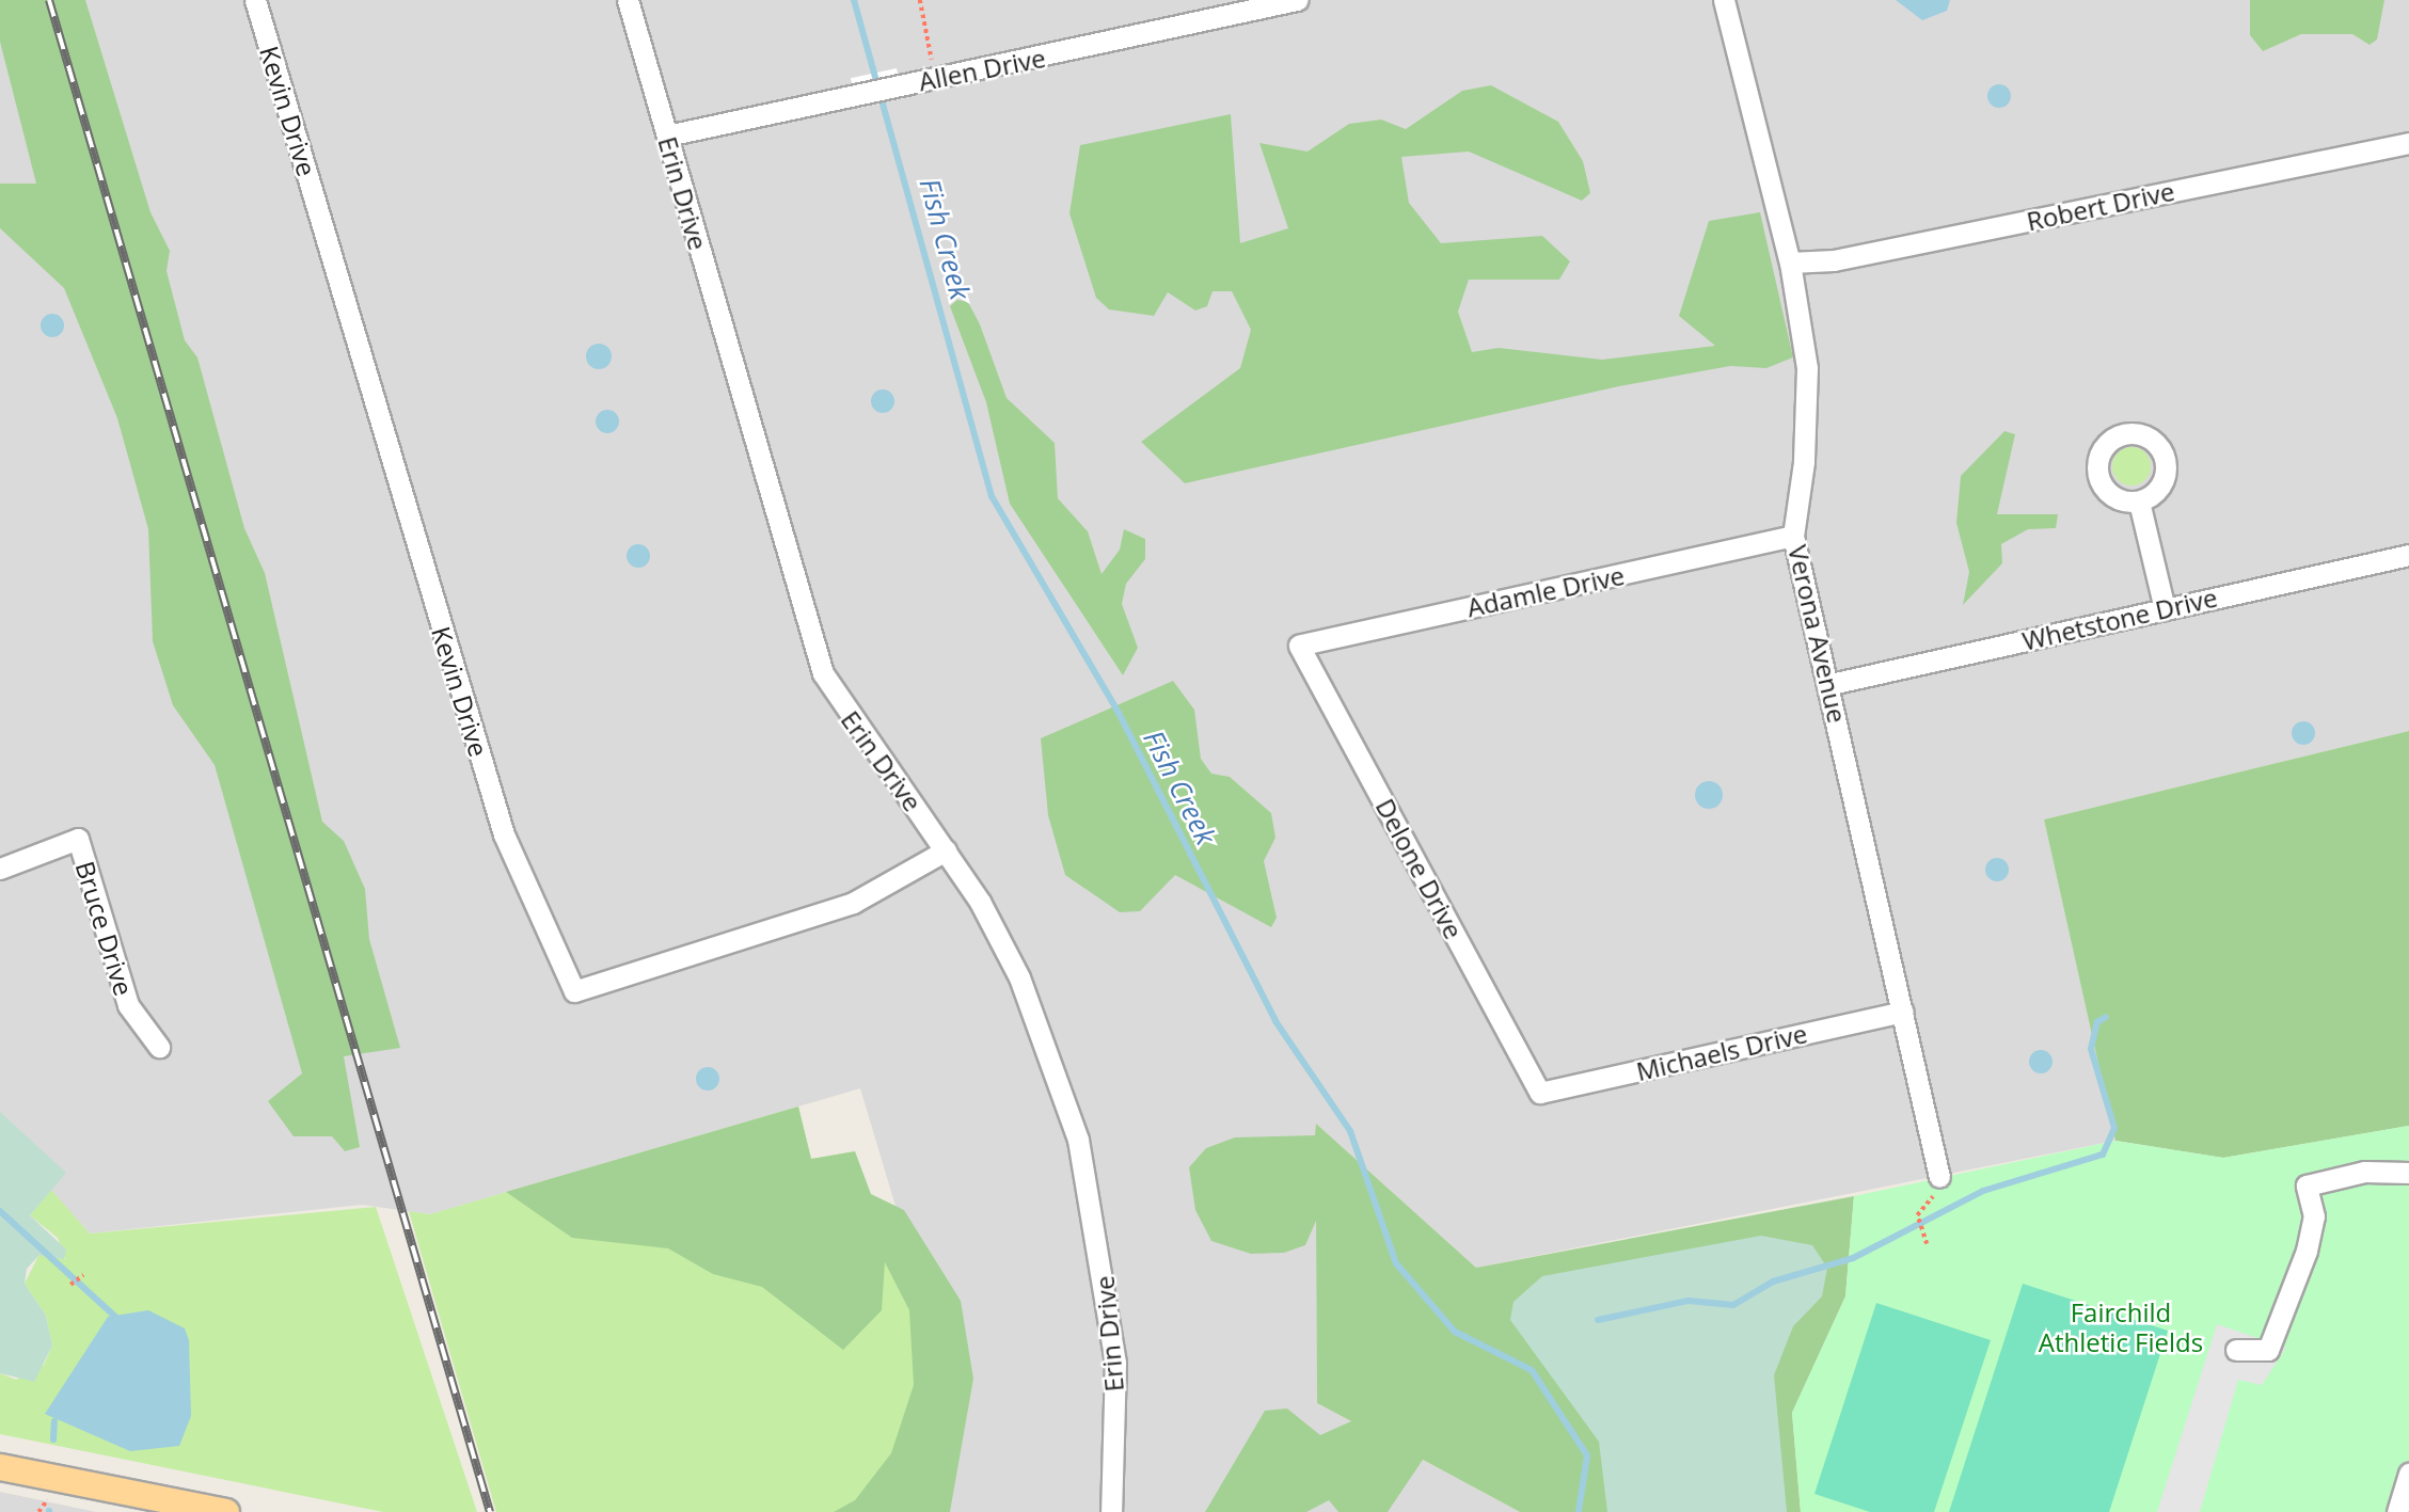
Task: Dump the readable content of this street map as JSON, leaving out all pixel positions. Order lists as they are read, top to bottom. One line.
{"streets":{"street":["Allen Drive","Kevin Drive","Erin Drive","Robert Drive","Adamle Drive","Whetstone Drive","Verona Avenue","Delone Drive","Bruce Drive","Michaels Drive"]},"crossings":[["Allen Drive","Erin Drive"],["Kevin Drive","Erin Drive"],["Robert Drive","Verona Avenue"],["Adamle Drive","Verona Avenue"],["Adamle Drive","Delone Drive"],["Whetstone Drive","Verona Avenue"],["Verona Avenue","Michaels Drive"],["Delone Drive","Michaels Drive"]],"water":["Fish Creek"],"parks":["Fairchild Athletic Fields"]}
